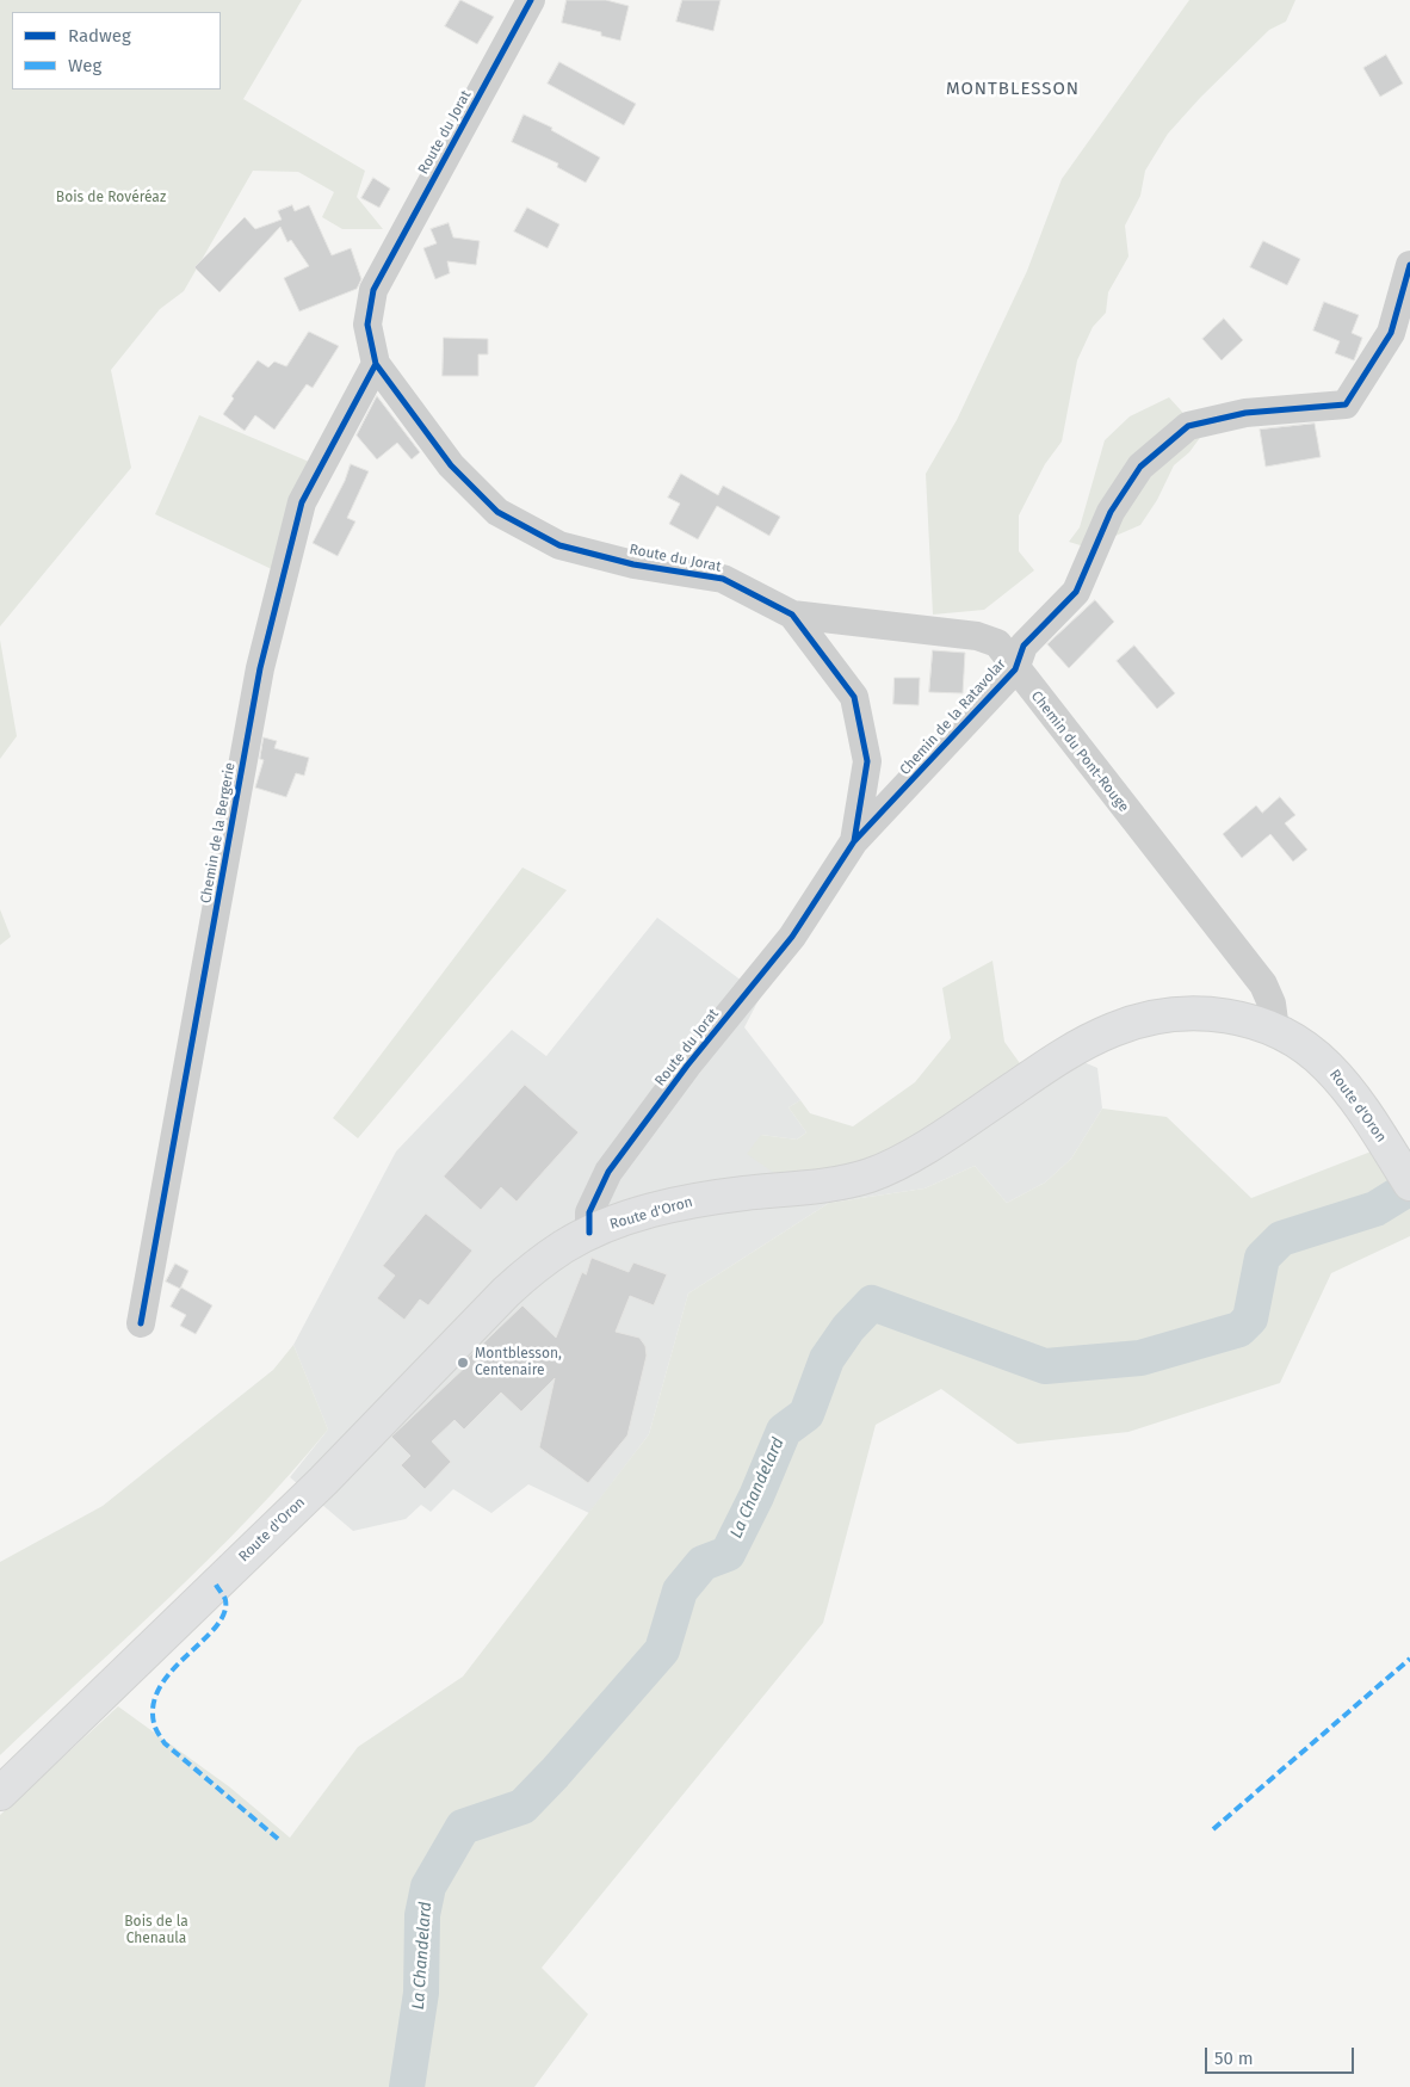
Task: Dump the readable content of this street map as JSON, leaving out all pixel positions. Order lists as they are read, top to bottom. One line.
{"streets":{"main road":["Route d'Oron"],"street":["Route du Jorat","Chemin de la Ratavolar","Chemin du Pont-Rouge","Chemin de la Bergerie"]},"crossings":[["Route du Jorat","Chemin de la Ratavolar"],["Route du Jorat","Chemin du Pont-Rouge"],["Route du Jorat","Chemin de la Bergerie"],["Route du Jorat","Route d'Oron"],["Chemin de la Ratavolar","Chemin du Pont-Rouge"],["Chemin du Pont-Rouge","Route d'Oron"]],"districts":["MONTBLESSON"],"water":["La Chandelard"],"parks":["Bois de Rovéréaz","Bois de la Chenaula"],"places":["Montblesson, Centenaire"],"legend":["Radweg","Weg"],"scale_bar":"50 m"}
